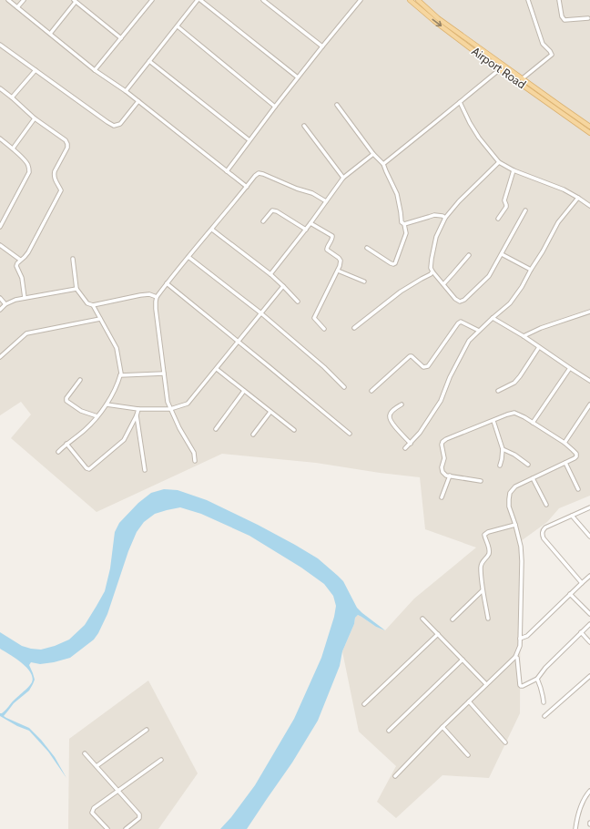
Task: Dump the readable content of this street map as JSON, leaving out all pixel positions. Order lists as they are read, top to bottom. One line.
{"streets":{"main road":["Airport Road"]}}
